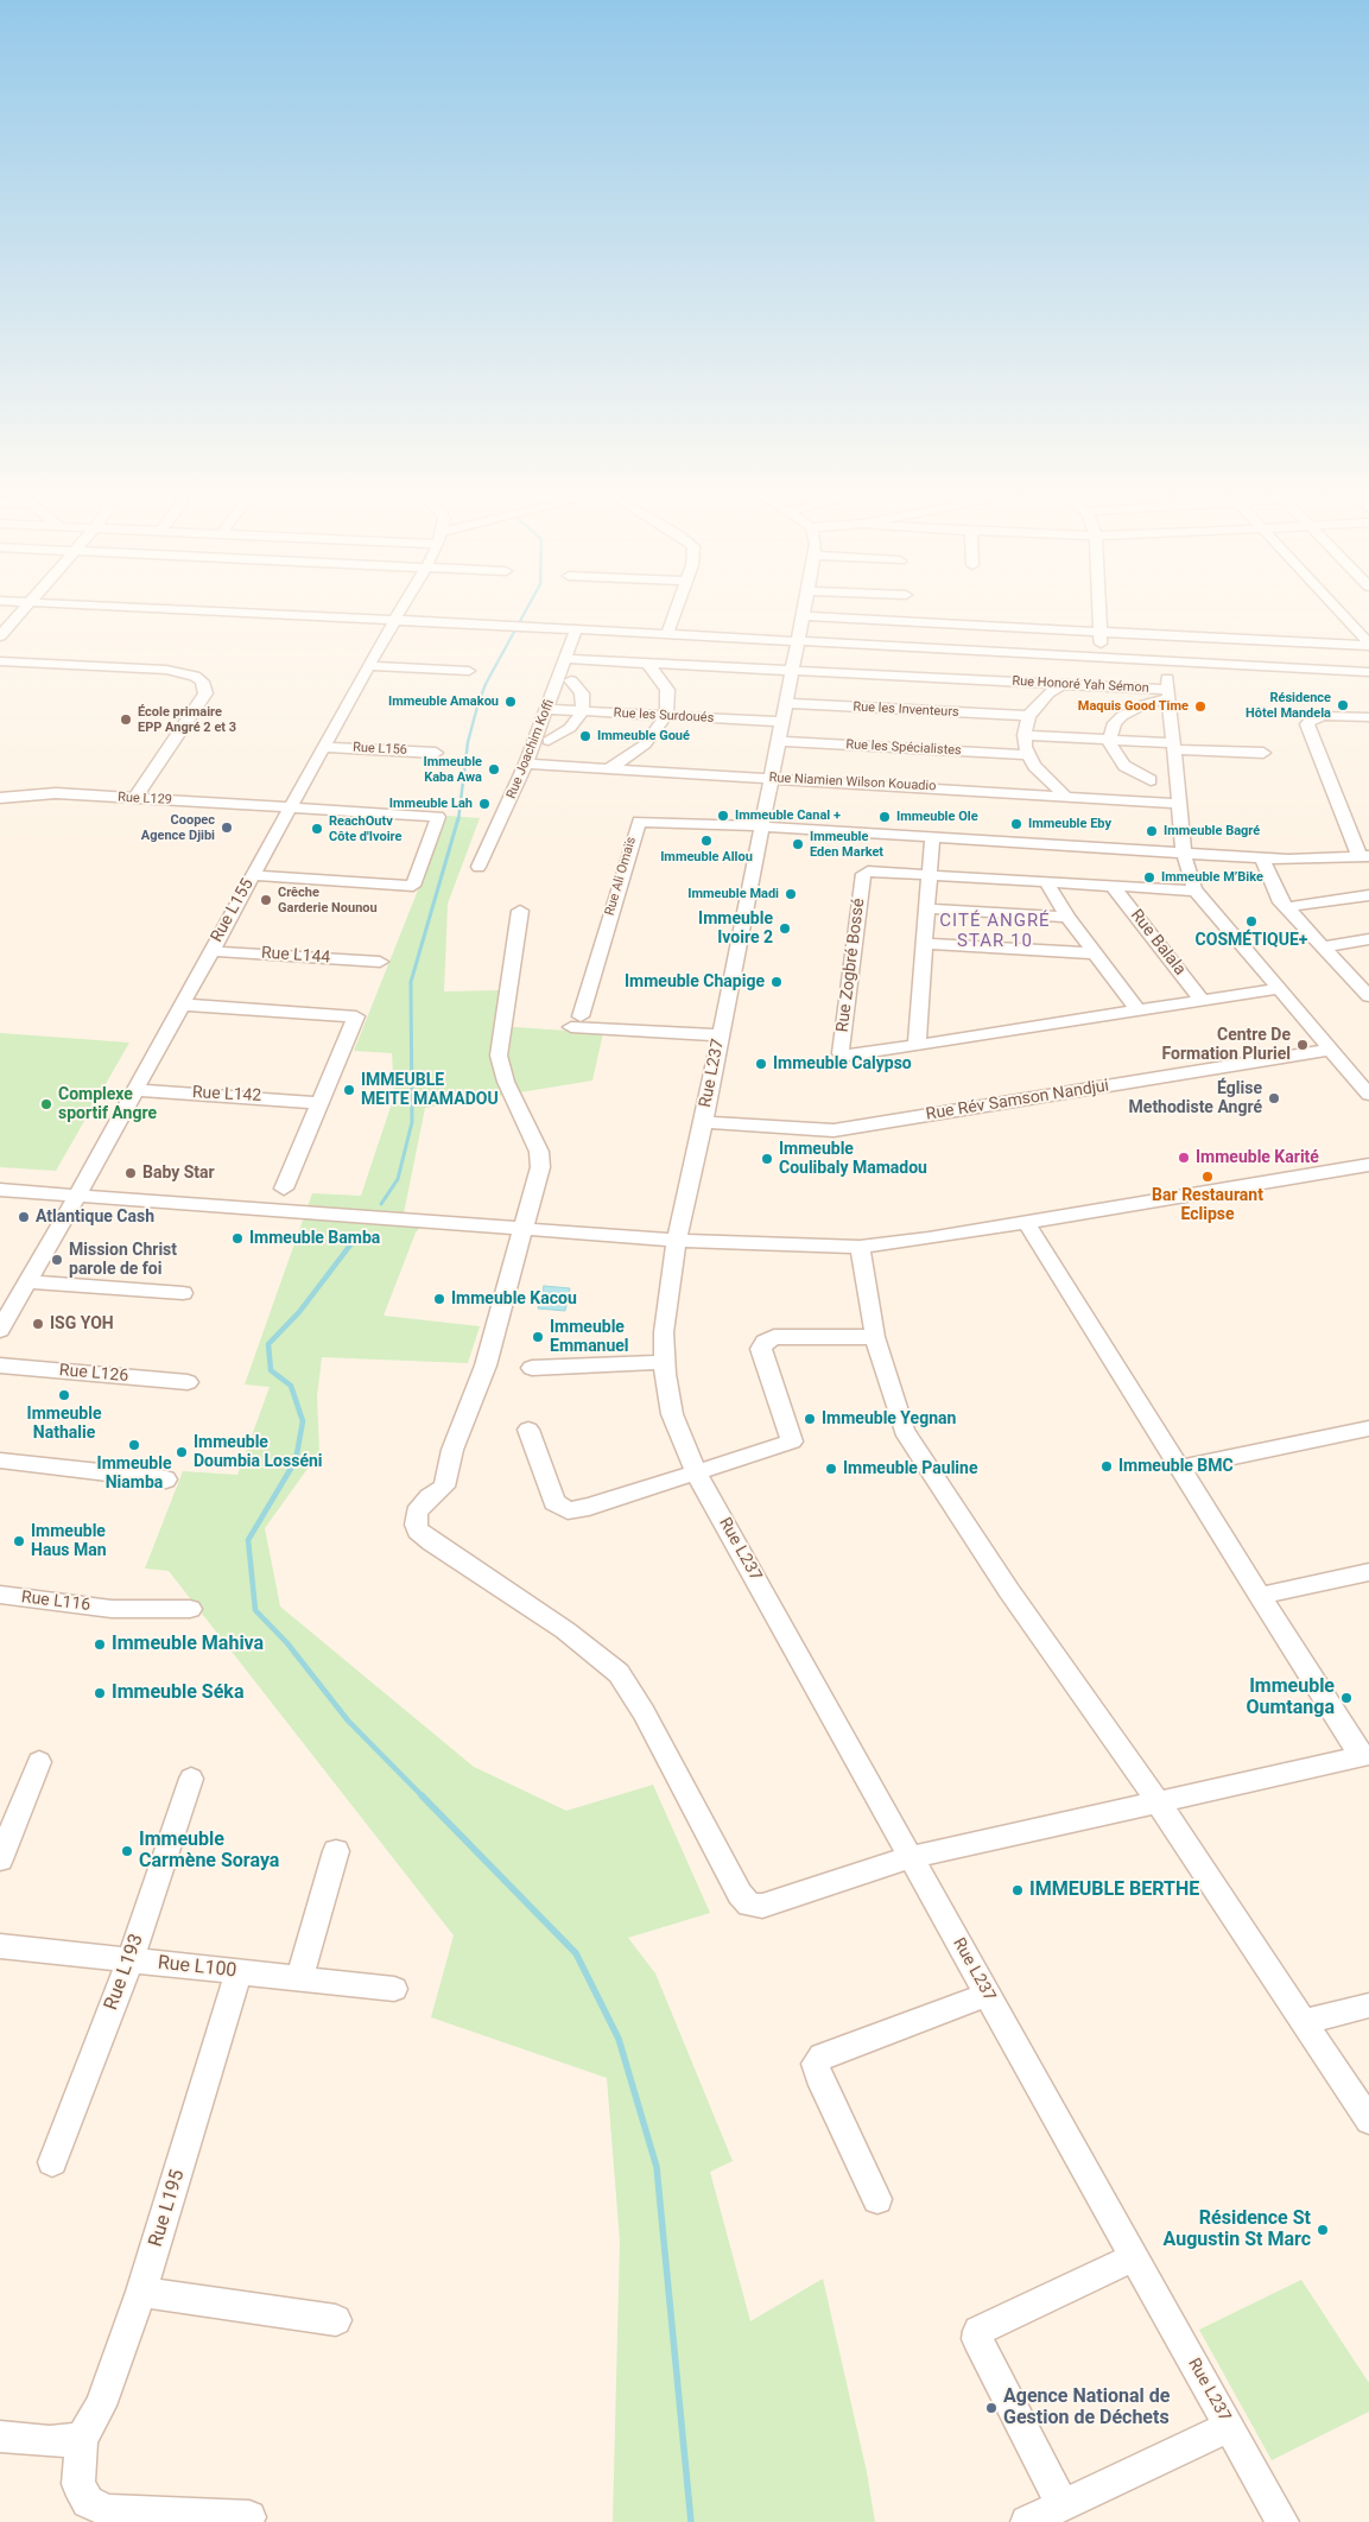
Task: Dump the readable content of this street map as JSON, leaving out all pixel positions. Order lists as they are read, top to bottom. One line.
{"streets":{"street":["Rue Honoré Yah Sémon","Rue les Inventeurs","Rue les Surdoués","Rue les Spécialistes","Rue L156","Rue Joachim Koffi","Rue Niamien Wilson Kouadio","Rue L129","Rue Ali Omaïs","Rue L155","Rue Balala","Rue L144","Rue Zogbré Bossé","Rue L237","Rue L142","Rue Rév Samson Nandjui","Rue L126","Rue L116","Rue L100","Rue L193","Rue L195"]},"crossings":[["Rue Honoré Yah Sémon","Rue Joachim Koffi"],["Rue Honoré Yah Sémon","Rue L237"],["Rue les Inventeurs","Rue L237"],["Rue les Surdoués","Rue Joachim Koffi"],["Rue les Surdoués","Rue L237"],["Rue les Spécialistes","Rue L237"],["Rue L156","Rue L155"],["Rue Joachim Koffi","Rue Niamien Wilson Kouadio"],["Rue Niamien Wilson Kouadio","Rue L237"],["Rue L129","Rue L155"],["Rue Ali Omaïs","Rue L237"],["Rue L155","Rue L144"],["Rue L155","Rue L142"],["Rue Balala","Rue Zogbré Bossé"],["Rue L237","Rue Rév Samson Nandjui"],["Rue L100","Rue L193"],["Rue L100","Rue L195"]],"districts":["CITÉ ANGRÉ STAR 10"],"places":["Immeuble Amakou","Résidence Hôtel Mandela","Maquis Good Time","École primaire EPP Angré 2 et 3","Immeuble Goué","Immeuble Kaba Awa","Immeuble Lah","Immeuble Canal +","Immeuble Ole","Immeuble Eby","Coopec Agence Djibi","ReachOutv Côte d'Ivoire","Immeuble Bagré","Immeuble Allou","Immeuble Eden Market","Immeuble M’Bike","Immeuble Madi","Crêche Garderie Nounou","COSMÉTIQUE+","Immeuble Ivoire 2","Immeuble Chapige","Centre De Formation Pluriel","Immeuble Calypso","IMMEUBLE MEITE MAMADOU","Église Methodiste Angré","Complexe sportif Angre","Immeuble Karité","Immeuble Coulibaly Mamadou","Baby Star","Bar Restaurant Eclipse","Atlantique Cash","Immeuble Bamba","Mission Christ parole de foi","Immeuble Kacou","ISG YOH","Immeuble Emmanuel","Immeuble Nathalie","Immeuble Yegnan","Immeuble Niamba","Immeuble Doumbia Losséni","Immeuble BMC","Immeuble Pauline","Immeuble Haus Man","Immeuble Mahiva","Immeuble Séka","Immeuble Oumtanga","Immeuble Carmène Soraya","IMMEUBLE BERTHE","Résidence St Augustin St Marc","Agence National de Gestion de Déchets"]}
